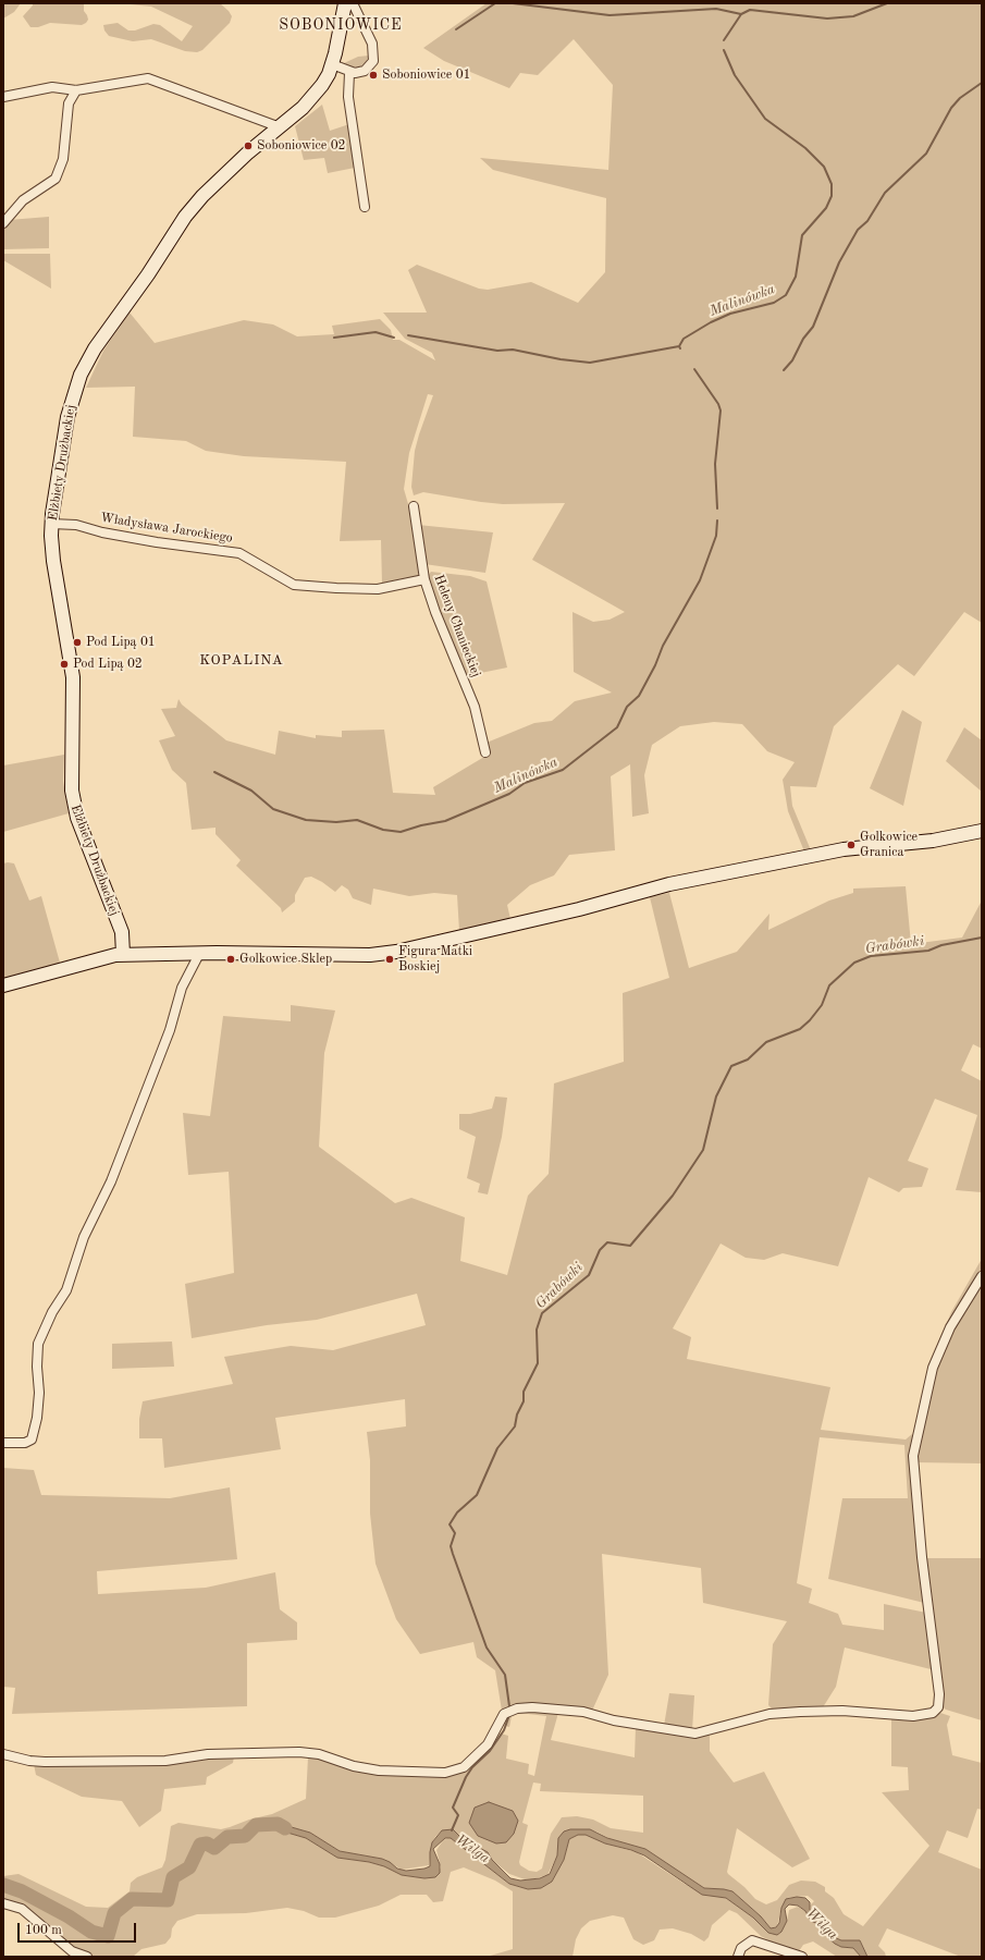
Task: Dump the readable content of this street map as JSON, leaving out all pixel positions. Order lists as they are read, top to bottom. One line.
{"streets":{"street":["Elżbiety Drużbackiej","Władysława Jarockiego","Heleny Chanieckiej"]},"crossings":[["Elżbiety Drużbackiej","Władysława Jarockiego"],["Władysława Jarockiego","Heleny Chanieckiej"]],"districts":["SOBONIOWICE","KOPALINA"],"water":["Malinówka","Grabówki","Wilga"],"places":["Soboniowice 01","Soboniowice 02","Pod Lipą 01","Pod Lipą 02","Golkowice Granica","Golkowice Sklep","Figura Matki Boskiej"],"scale_bar":"100 m"}
